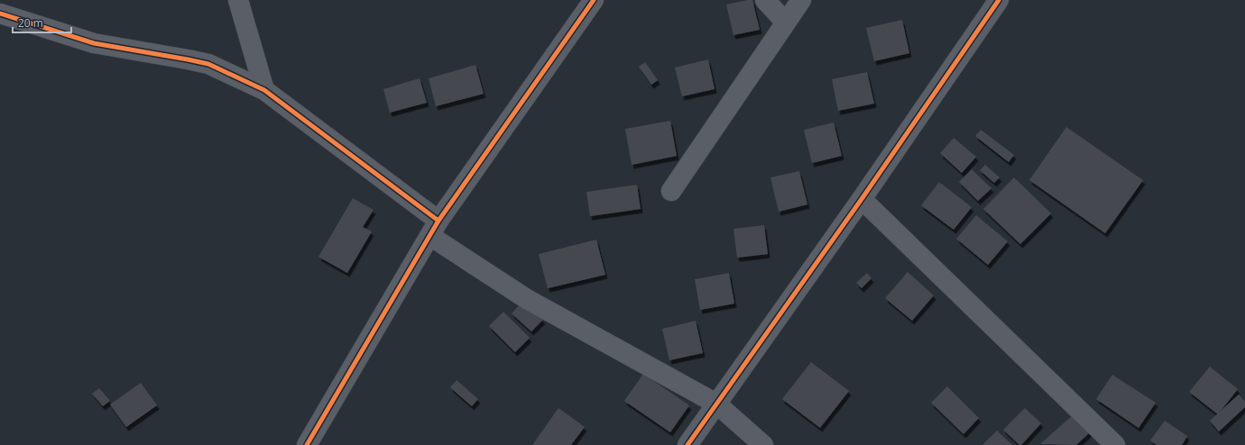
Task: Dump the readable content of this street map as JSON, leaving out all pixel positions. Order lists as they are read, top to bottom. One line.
{"scale_bar":"20 m"}
